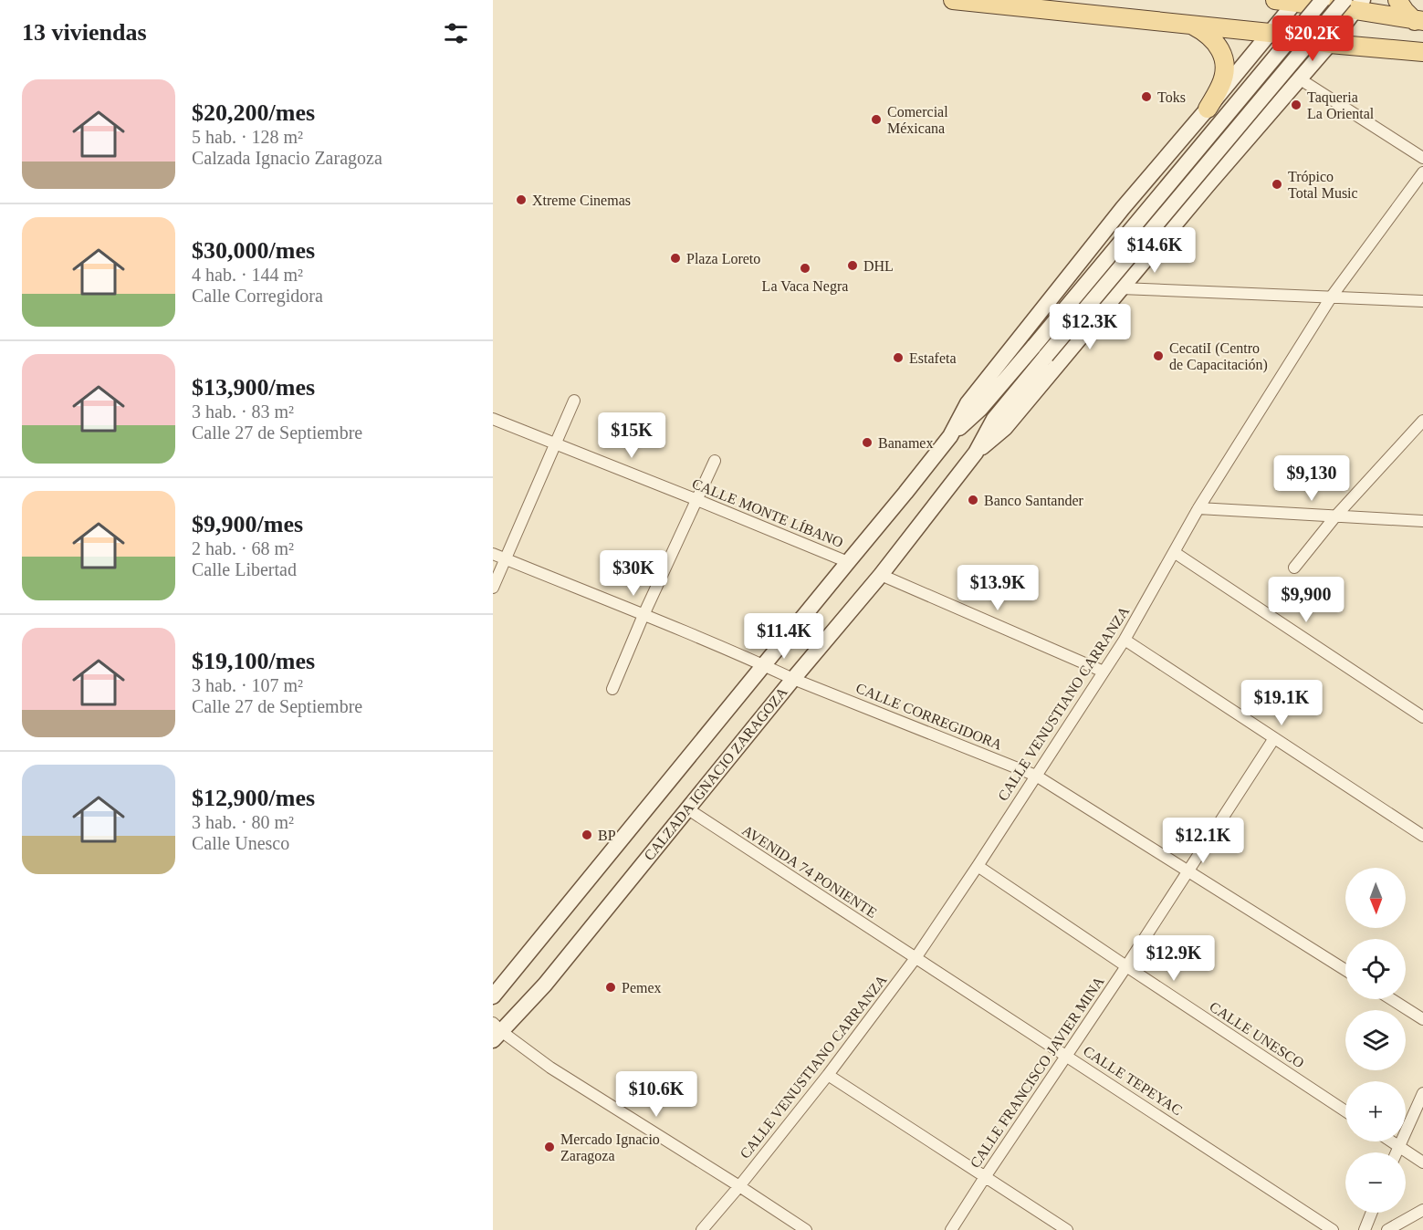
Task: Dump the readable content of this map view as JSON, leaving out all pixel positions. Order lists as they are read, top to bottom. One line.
{"streets":{"main road":["CALZADA IGNACIO ZARAGOZA"],"street":["CALLE MONTE LÍBANO","CALLE VENUSTIANO CARRANZA","CALLE CORREGIDORA","AVENIDA 74 PONIENTE","CALLE UNESCO","CALLE FRANCISCO JAVIER MINA","CALLE TEPEYAC"]},"crossings":[["CALLE MONTE LÍBANO","CALZADA IGNACIO ZARAGOZA"],["CALLE VENUSTIANO CARRANZA","CALLE CORREGIDORA"],["CALLE VENUSTIANO CARRANZA","AVENIDA 74 PONIENTE"],["CALLE VENUSTIANO CARRANZA","CALLE UNESCO"],["CALLE VENUSTIANO CARRANZA","CALLE TEPEYAC"],["CALLE CORREGIDORA","CALZADA IGNACIO ZARAGOZA"],["CALLE CORREGIDORA","CALLE FRANCISCO JAVIER MINA"],["CALZADA IGNACIO ZARAGOZA","AVENIDA 74 PONIENTE"],["AVENIDA 74 PONIENTE","CALLE TEPEYAC"],["CALLE UNESCO","CALLE FRANCISCO JAVIER MINA"],["CALLE FRANCISCO JAVIER MINA","CALLE TEPEYAC"]],"places":["Toks","Taqueria La Oriental","Comercial Méxicana","Trópico Total Music","Xtreme Cinemas","Plaza Loreto","DHL","La Vaca Negra","CecatiI (Centro de Capacitación)","Estafeta","Banamex","Banco Santander","BP","Pemex","Mercado Ignacio Zaragoza"],"north":"bottom","page":{"heading":"13 viviendas","price":["$20.2K","$14.6K","$12.3K","$15K","$9,130","$30K","$13.9K","$9,900","$11.4K","$19.1K","$12.1K","$12.9K","$10.6K"],"list":[{"name":"$20,200/mes","note":"5 hab. · 128 m² · Calzada Ignacio Zaragoza"},{"name":"$30,000/mes","note":"4 hab. · 144 m² · Calle Corregidora"},{"name":"$13,900/mes","note":"3 hab. · 83 m² · Calle 27 de Septiembre"},{"name":"$9,900/mes","note":"2 hab. · 68 m² · Calle Libertad"},{"name":"$19,100/mes","note":"3 hab. · 107 m² · Calle 27 de Septiembre"},{"name":"$12,900/mes","note":"3 hab. · 80 m² · Calle Unesco"}],"map_buttons":["+","−"]}}
